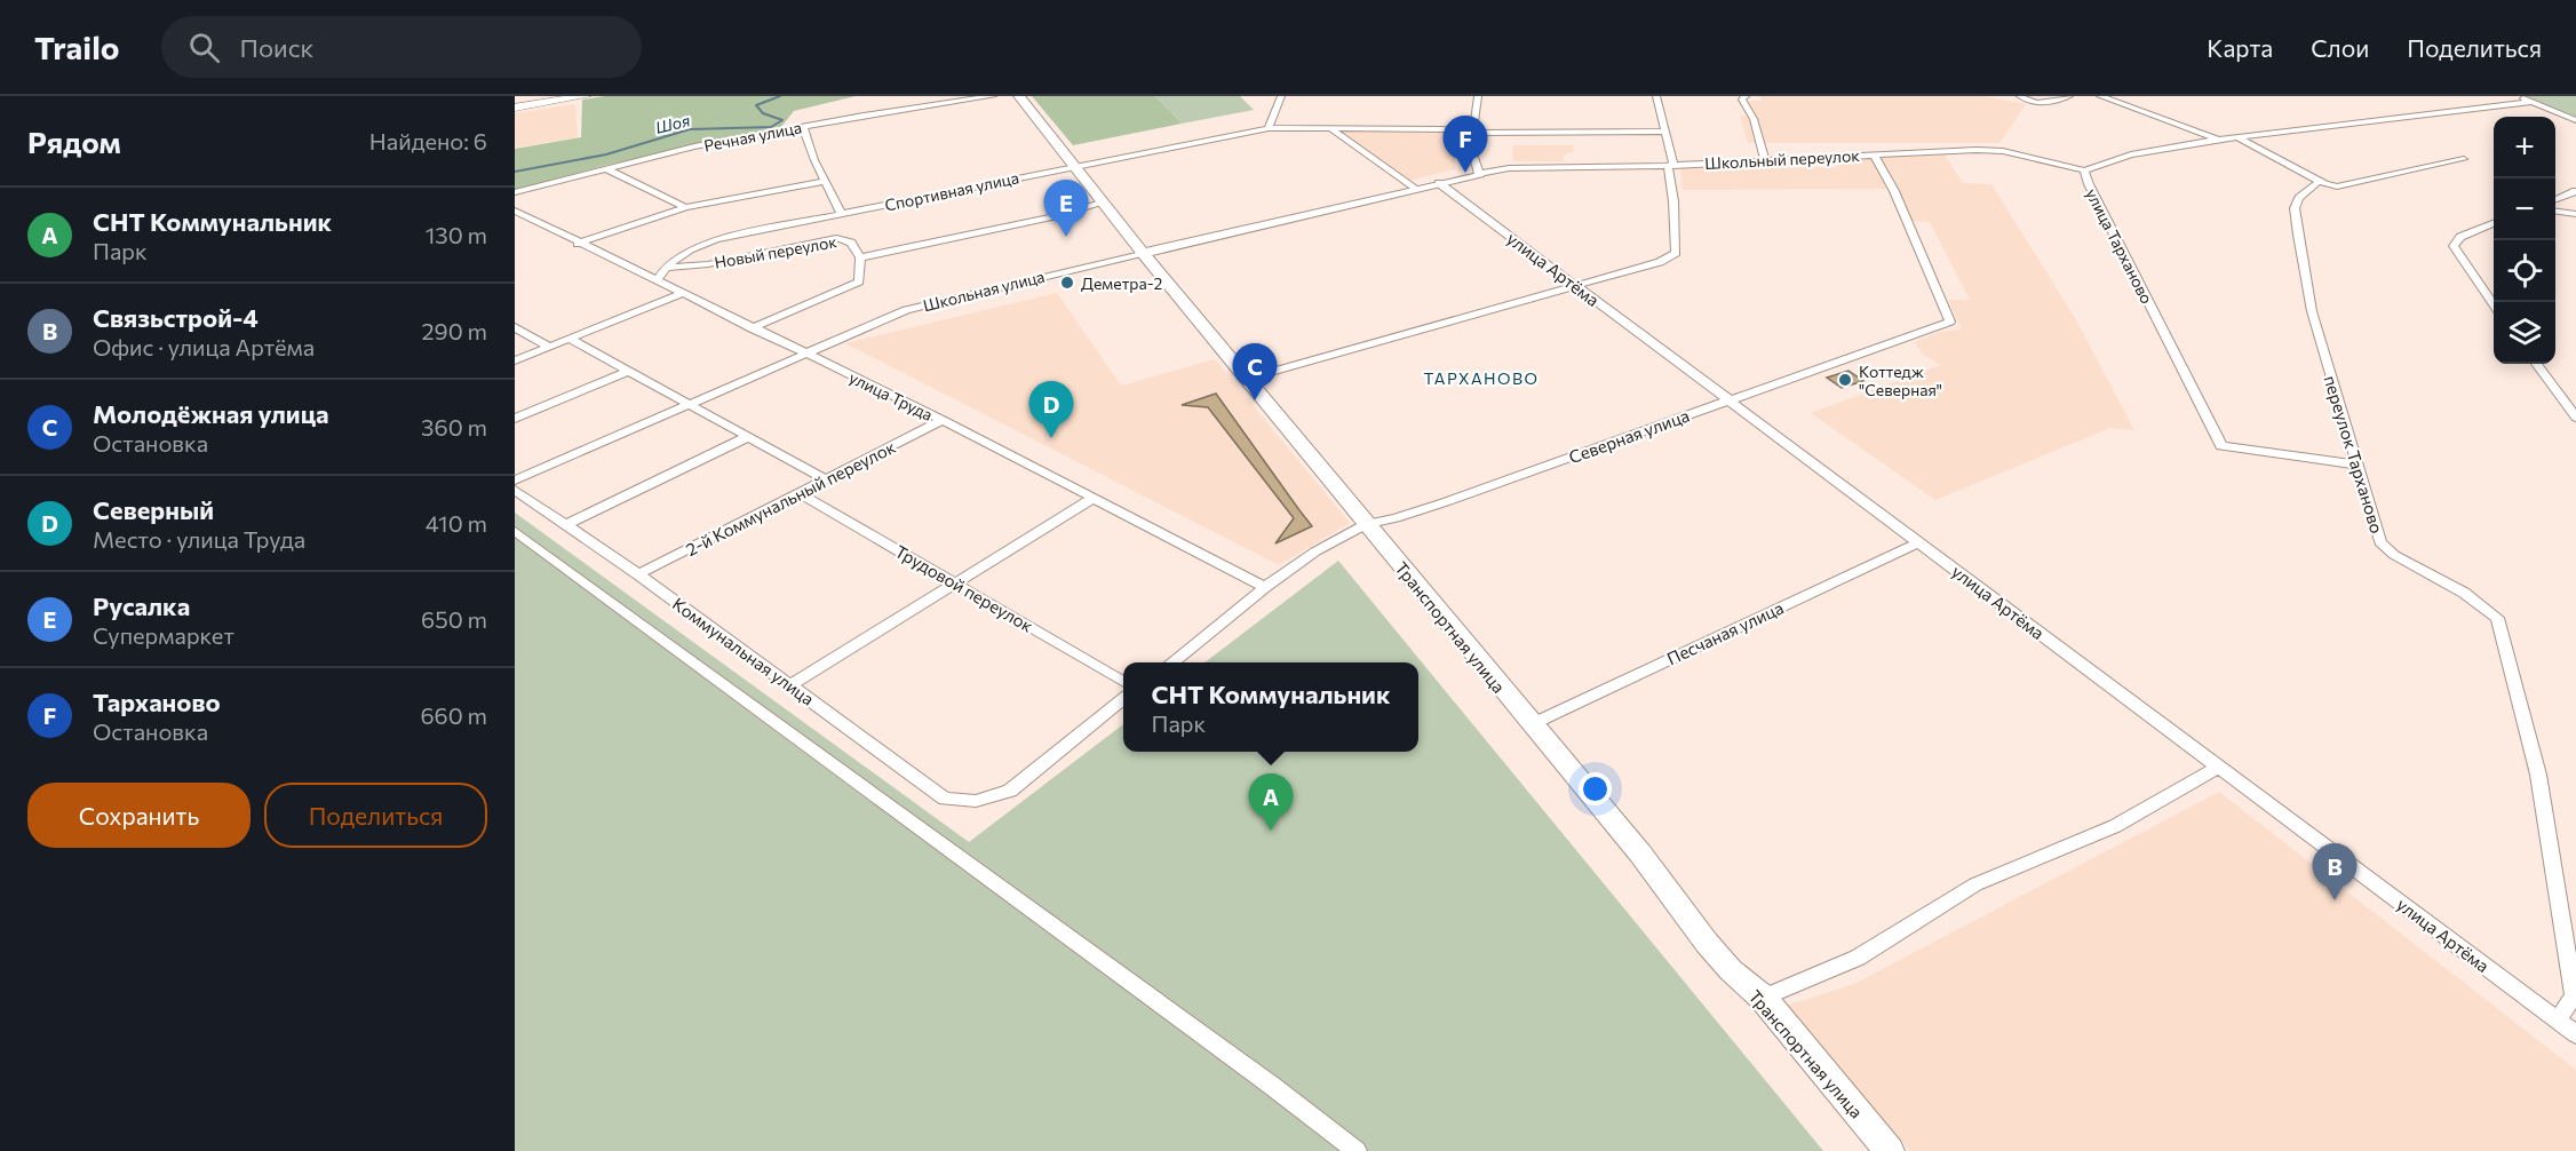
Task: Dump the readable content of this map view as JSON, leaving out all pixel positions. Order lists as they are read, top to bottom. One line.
{"streets":{"street":["Речная улица","Школьный переулок","Спортивная улица","улица Тарханово","Новый переулок","улица Артёма","Школьная улица","улица Труда","Северная улица","переулок Тарханово","2-й Коммунальный переулок","Трудовой переулок","Транспортная улица","Песчаная улица","Коммунальная улица"]},"crossings":[["Школьный переулок","улица Тарханово"],["Школьный переулок","Школьная улица"],["Школьный переулок","Северная улица"],["Спортивная улица","Новый переулок"],["Спортивная улица","улица Труда"],["Спортивная улица","Транспортная улица"],["улица Тарханово","переулок Тарханово"],["Новый переулок","улица Труда"],["улица Артёма","Школьная улица"],["улица Артёма","Северная улица"],["улица Артёма","переулок Тарханово"],["улица Артёма","Песчаная улица"],["Школьная улица","улица Труда"],["Школьная улица","Транспортная улица"],["улица Труда","Северная улица"],["улица Труда","2-й Коммунальный переулок"],["Северная улица","Транспортная улица"],["2-й Коммунальный переулок","Трудовой переулок"],["2-й Коммунальный переулок","Коммунальная улица"],["Транспортная улица","Песчаная улица"]],"districts":["ТАРХАНОВО"],"water":["Шоя"],"places":["Деметра-2","Коттедж \"Северная\""],"page":{"header":"Trailo","search":"Поиск","nav":["Карта","Слои","Поделиться"],"heading":["Рядом","Найдено: 6"],"pins":["F","E","C","D","A","B"],"map_buttons":["+","−"],"list":[{"mark":"A","name":"СНТ Коммунальник","note":"Парк","value":"130 m"},{"mark":"B","name":"Связьстрой-4","note":"Офис · улица Артёма","value":"290 m"},{"mark":"C","name":"Молодёжная улица","note":"Остановка","value":"360 m"},{"mark":"D","name":"Северный","note":"Место · улица Труда","value":"410 m"},{"mark":"E","name":"Русалка","note":"Супермаркет","value":"650 m"},{"mark":"F","name":"Тарханово","note":"Остановка","value":"660 m"}],"popup":["СНТ Коммунальник","Парк"],"buttons":["Сохранить","Поделиться"]}}
